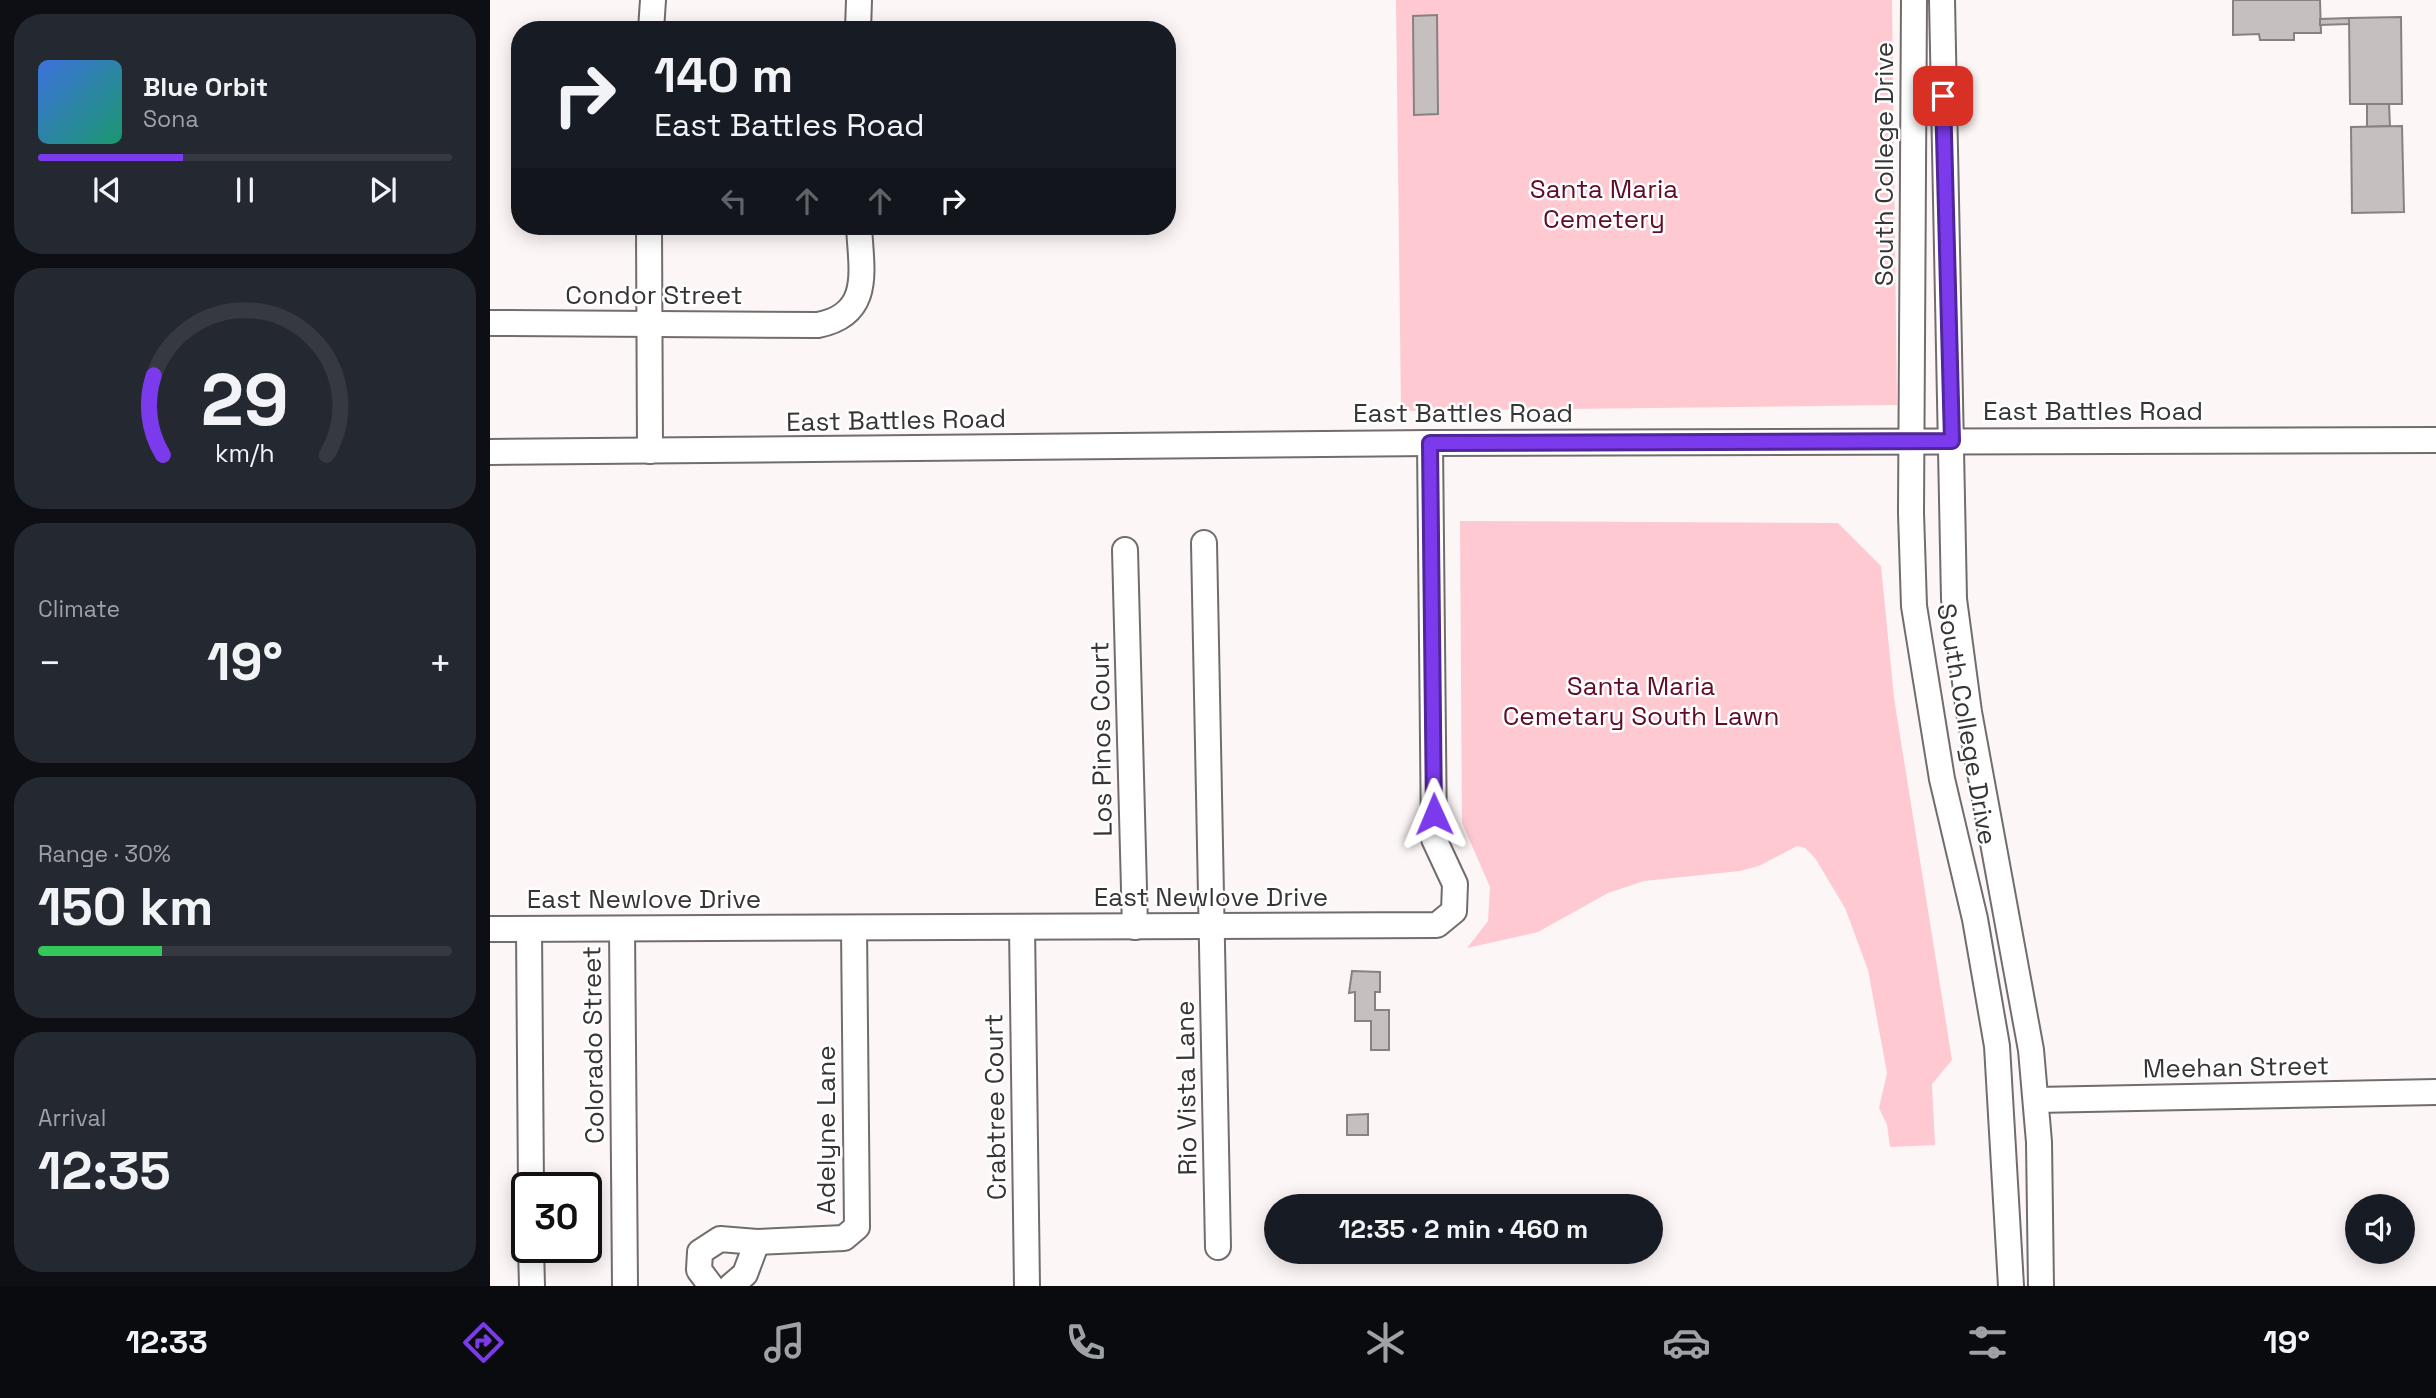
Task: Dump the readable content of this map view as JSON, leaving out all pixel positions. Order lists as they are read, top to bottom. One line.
{"streets":{"street":["South College Drive","Condor Street","East Battles Road","Los Pinos Court","East Newlove Drive","Colorado Street","Meehan Street","Rio Vista Lane","Crabtree Court","Adelyne Lane"]},"crossings":[["South College Drive","East Battles Road"],["South College Drive","Meehan Street"],["East Battles Road","East Newlove Drive"],["Los Pinos Court","East Newlove Drive"],["East Newlove Drive","Colorado Street"],["East Newlove Drive","Rio Vista Lane"],["East Newlove Drive","Crabtree Court"],["East Newlove Drive","Adelyne Lane"]],"parks":["Santa Maria Cemetery","Santa Maria Cemetary South Lawn"],"page":{"turn":["140 m","East Battles Road"],"song":["Blue Orbit","Sona"],"tile":["Climate",["Range · 30%","150 km"],["Arrival","12:35"]],"heat":["−","19°","+"],"limit":"30","trip":"12:35 · 2 min · 460 m","tabs":["12:33","19°"],"gauge":["29","km/h"]}}
